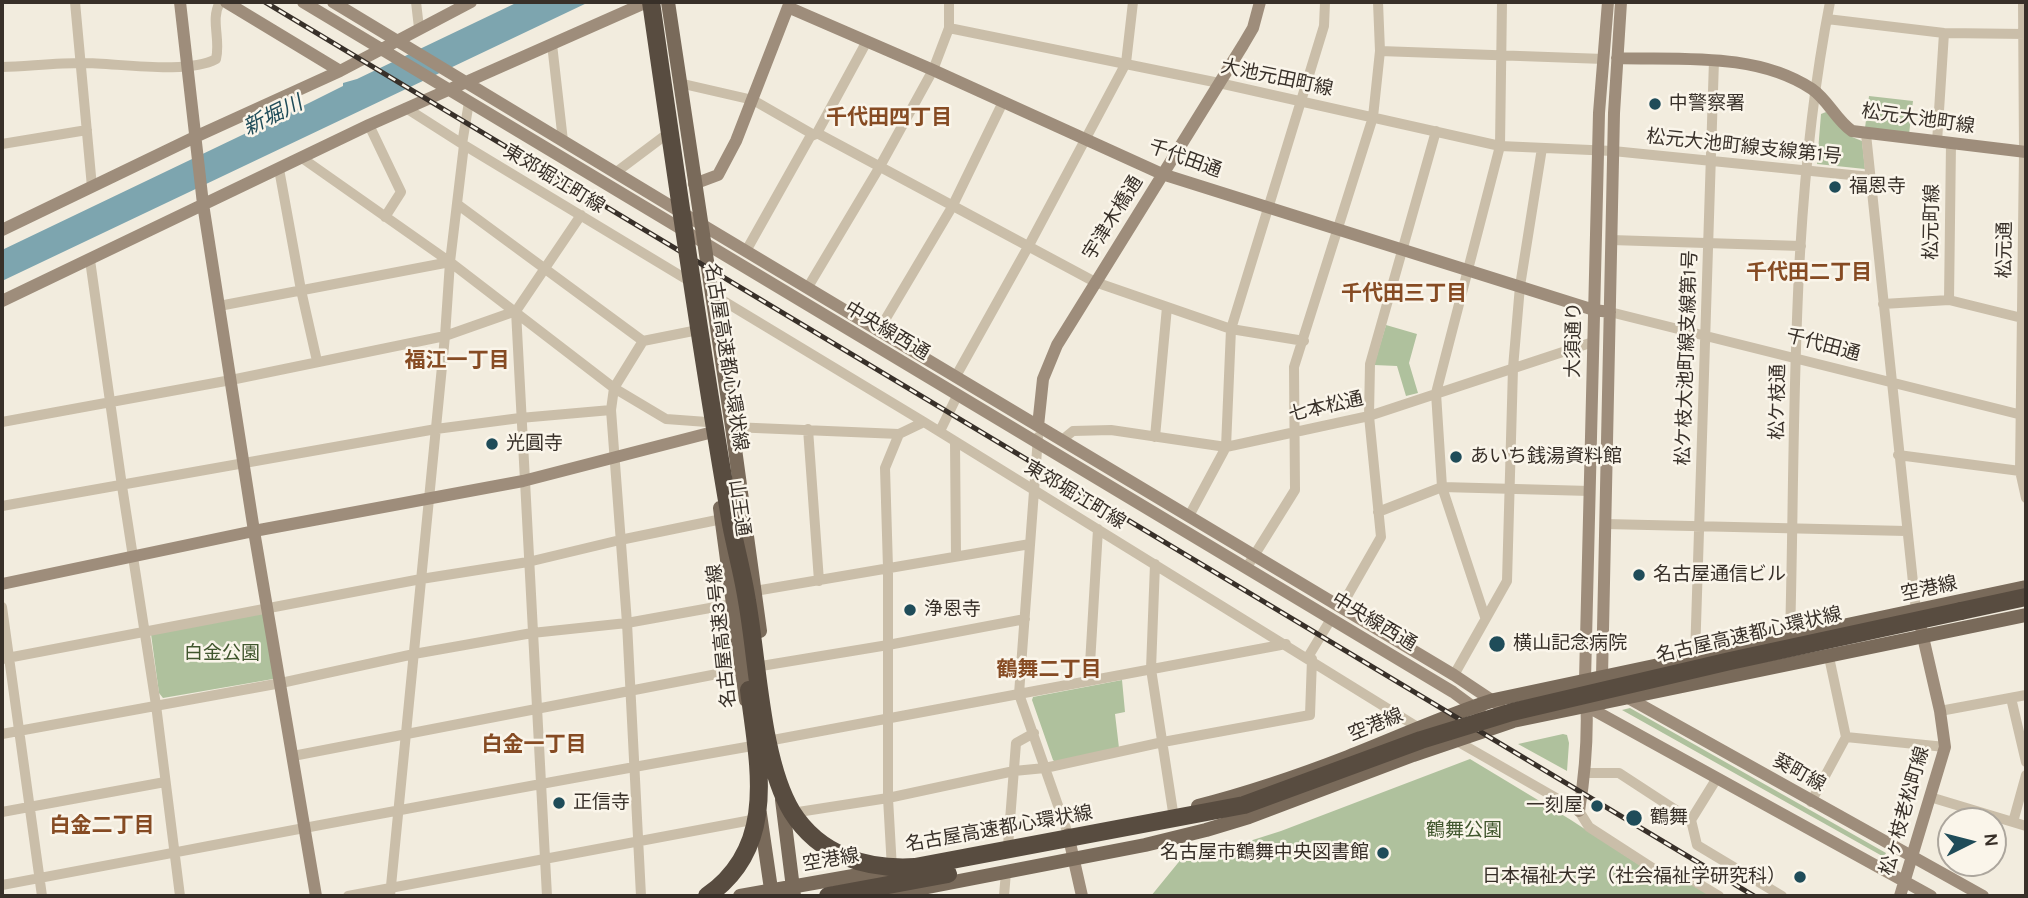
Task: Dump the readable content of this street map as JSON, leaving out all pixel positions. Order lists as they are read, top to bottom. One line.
{"streets":{"highway":["名古屋高速都心環状線","名古屋高速3号線"],"main road":["山王通","空港線"],"street":["大池元田町線","松元大池町線","松元大池町線支線第1号","千代田通","東郊堀江町線","宇津木橋通","松元町線","松元通","中央線西通","大須通り","松ケ枝大池町線支線第1号","松ケ枝通","七本松通","葵町線","松ヶ枝老松町線"]},"crossings":[["大池元田町線","松元大池町線支線第1号"],["大池元田町線","宇津木橋通"],["大池元田町線","大須通り"],["松元大池町線","松元町線"],["松元大池町線","松元通"],["松元大池町線","大須通り"],["松元大池町線","松ケ枝大池町線支線第1号"],["松元大池町線","松ケ枝通"],["松元大池町線支線第1号","大須通り"],["松元大池町線支線第1号","松ケ枝大池町線支線第1号"],["松元大池町線支線第1号","松ケ枝通"],["千代田通","宇津木橋通"],["千代田通","松元通"],["千代田通","大須通り"],["千代田通","松ケ枝大池町線支線第1号"],["千代田通","松ケ枝通"],["東郊堀江町線","山王通"],["東郊堀江町線","空港線"],["宇津木橋通","中央線西通"],["中央線西通","七本松通"],["中央線西通","山王通"],["中央線西通","空港線"],["大須通り","七本松通"],["大須通り","空港線"],["大須通り","葵町線"],["名古屋高速都心環状線","山王通"],["名古屋高速都心環状線","名古屋高速3号線"],["松ケ枝大池町線支線第1号","空港線"],["松ケ枝通","空港線"],["山王通","空港線"],["山王通","名古屋高速3号線"],["空港線","葵町線"],["空港線","松ヶ枝老松町線"],["葵町線","松ヶ枝老松町線"]],"districts":["千代田四丁目","千代田二丁目","千代田三丁目","福江一丁目","鶴舞二丁目","白金一丁目","白金二丁目"],"water":["新堀川"],"parks":["白金公園","鶴舞公園"],"places":["中警察署","福恩寺","光圓寺","あいち銭湯資料館","名古屋通信ビル","浄恩寺","横山記念病院","正信寺","一刻屋","鶴舞","名古屋市鶴舞中央図書館","日本福祉大学（社会福祉学研究科）"],"north":"right"}
